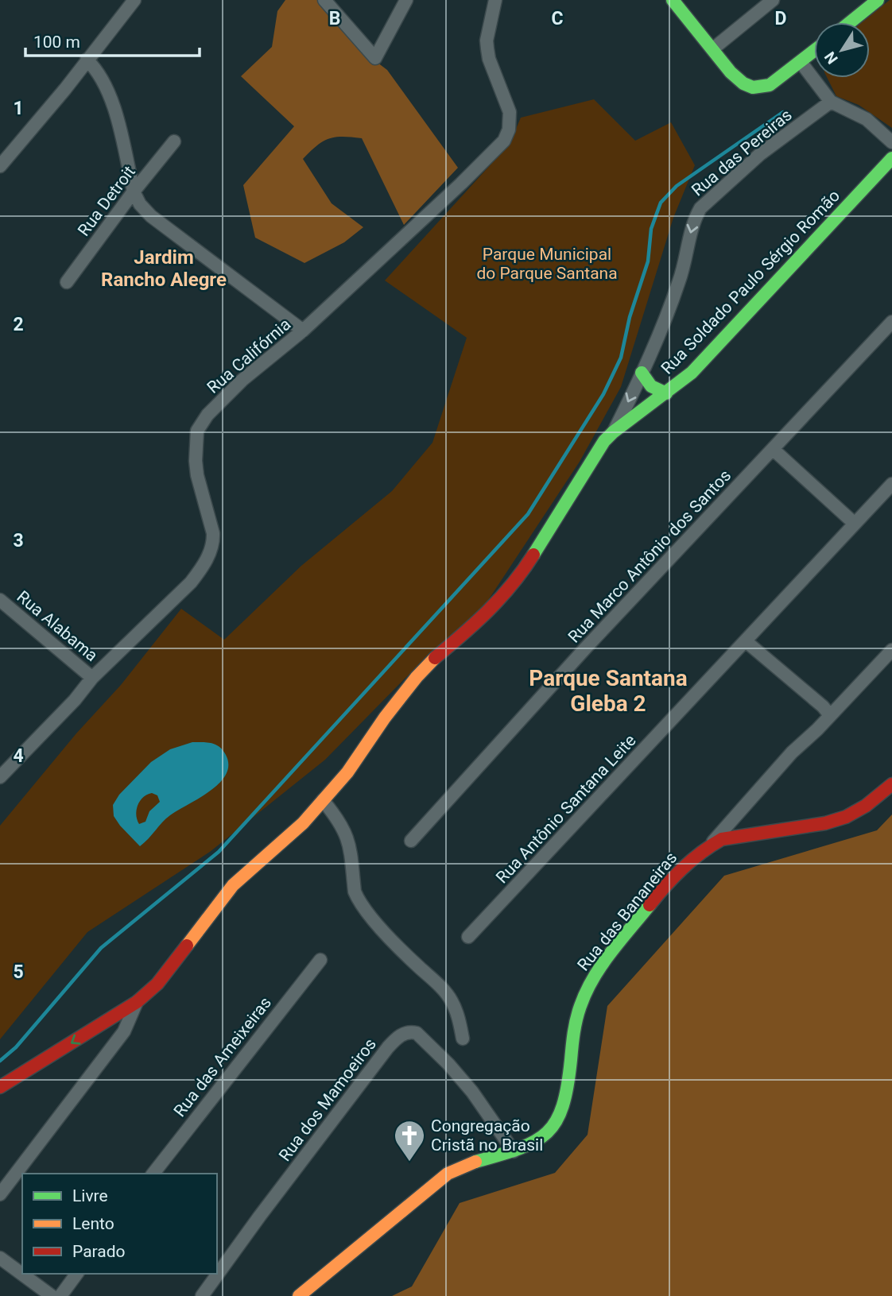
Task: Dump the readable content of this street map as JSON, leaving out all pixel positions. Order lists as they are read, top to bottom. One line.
{"streets":{"street":["Rua das Pereiras","Rua Detroit","Rua Soldado Paulo Sérgio Romão","Rua Califórnia","Rua Marco Antônio dos Santos","Rua Alabama","Rua Antônio Santana Leite","Rua das Bananeiras","Rua das Ameixeiras","Rua dos Mamoeiros"]},"crossings":[["Rua das Pereiras","Rua Soldado Paulo Sérgio Romão"],["Rua Califórnia","Rua Alabama"],["Rua das Bananeiras","Rua dos Mamoeiros"]],"one_way":["Rua das Pereiras"],"districts":["Jardim Rancho Alegre","Parque Santana Gleba 2"],"parks":["Parque Municipal do Parque Santana"],"places":{"church":["Congregação Cristã no Brasil"]},"legend":["Livre","Lento","Parado"],"scale_bar":"100 m","north":"bottom left","grid":{"columns":["B","C","D"],"rows":["1","2","3","4","5"]}}
